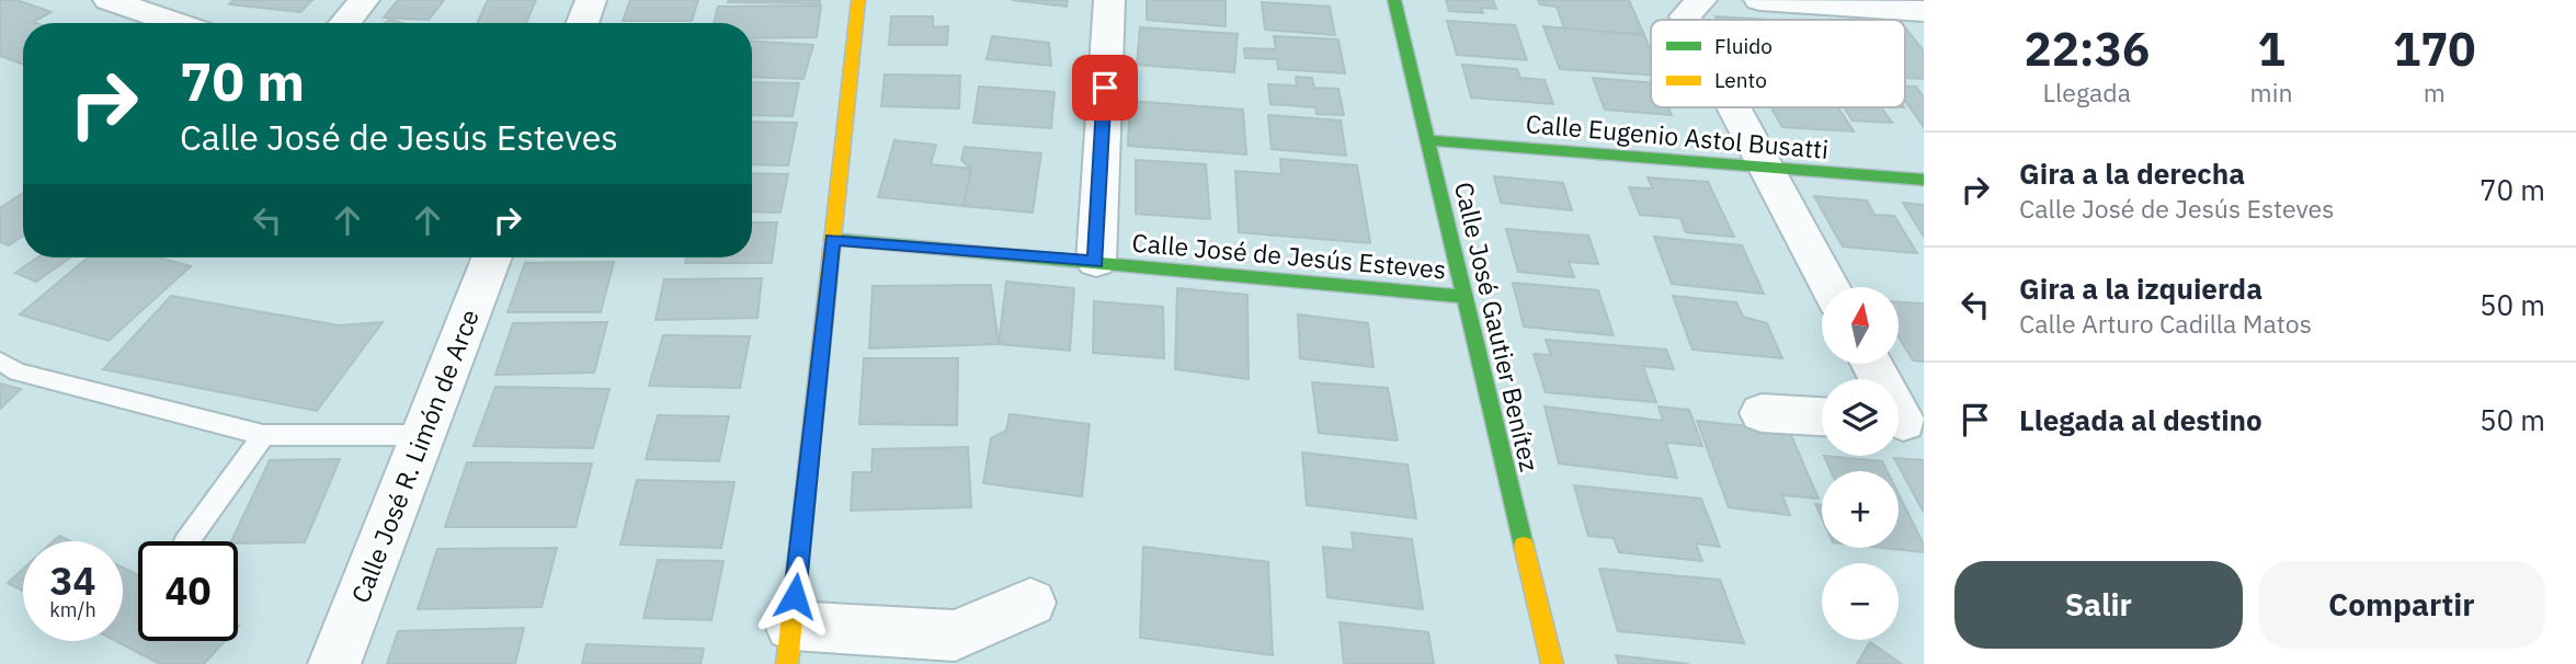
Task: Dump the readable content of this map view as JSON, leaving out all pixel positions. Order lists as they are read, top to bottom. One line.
{"streets":{"street":["Calle Eugenio Astol Busatti","Calle José de Jesús Esteves","Calle José Gautier Benítez","Calle José R. Limón de Arce"]},"crossings":[["Calle Eugenio Astol Busatti","Calle José Gautier Benítez"],["Calle José de Jesús Esteves","Calle José Gautier Benítez"]],"legend":["Fluido","Lento"],"north":"top","page":{"eta":["22:36","Llegada","1","min","170","m"],"turn":["70 m","Calle José de Jesús Esteves"],"list":[{"name":"Gira a la derecha","note":"Calle José de Jesús Esteves","value":"70 m"},{"name":"Gira a la izquierda","note":"Calle Arturo Cadilla Matos","value":"50 m"},{"name":"Llegada al destino","value":"50 m"}],"map_buttons":["+","−"],"speed":"34 km/h","limit":"40","buttons":["Salir","Compartir"]}}
